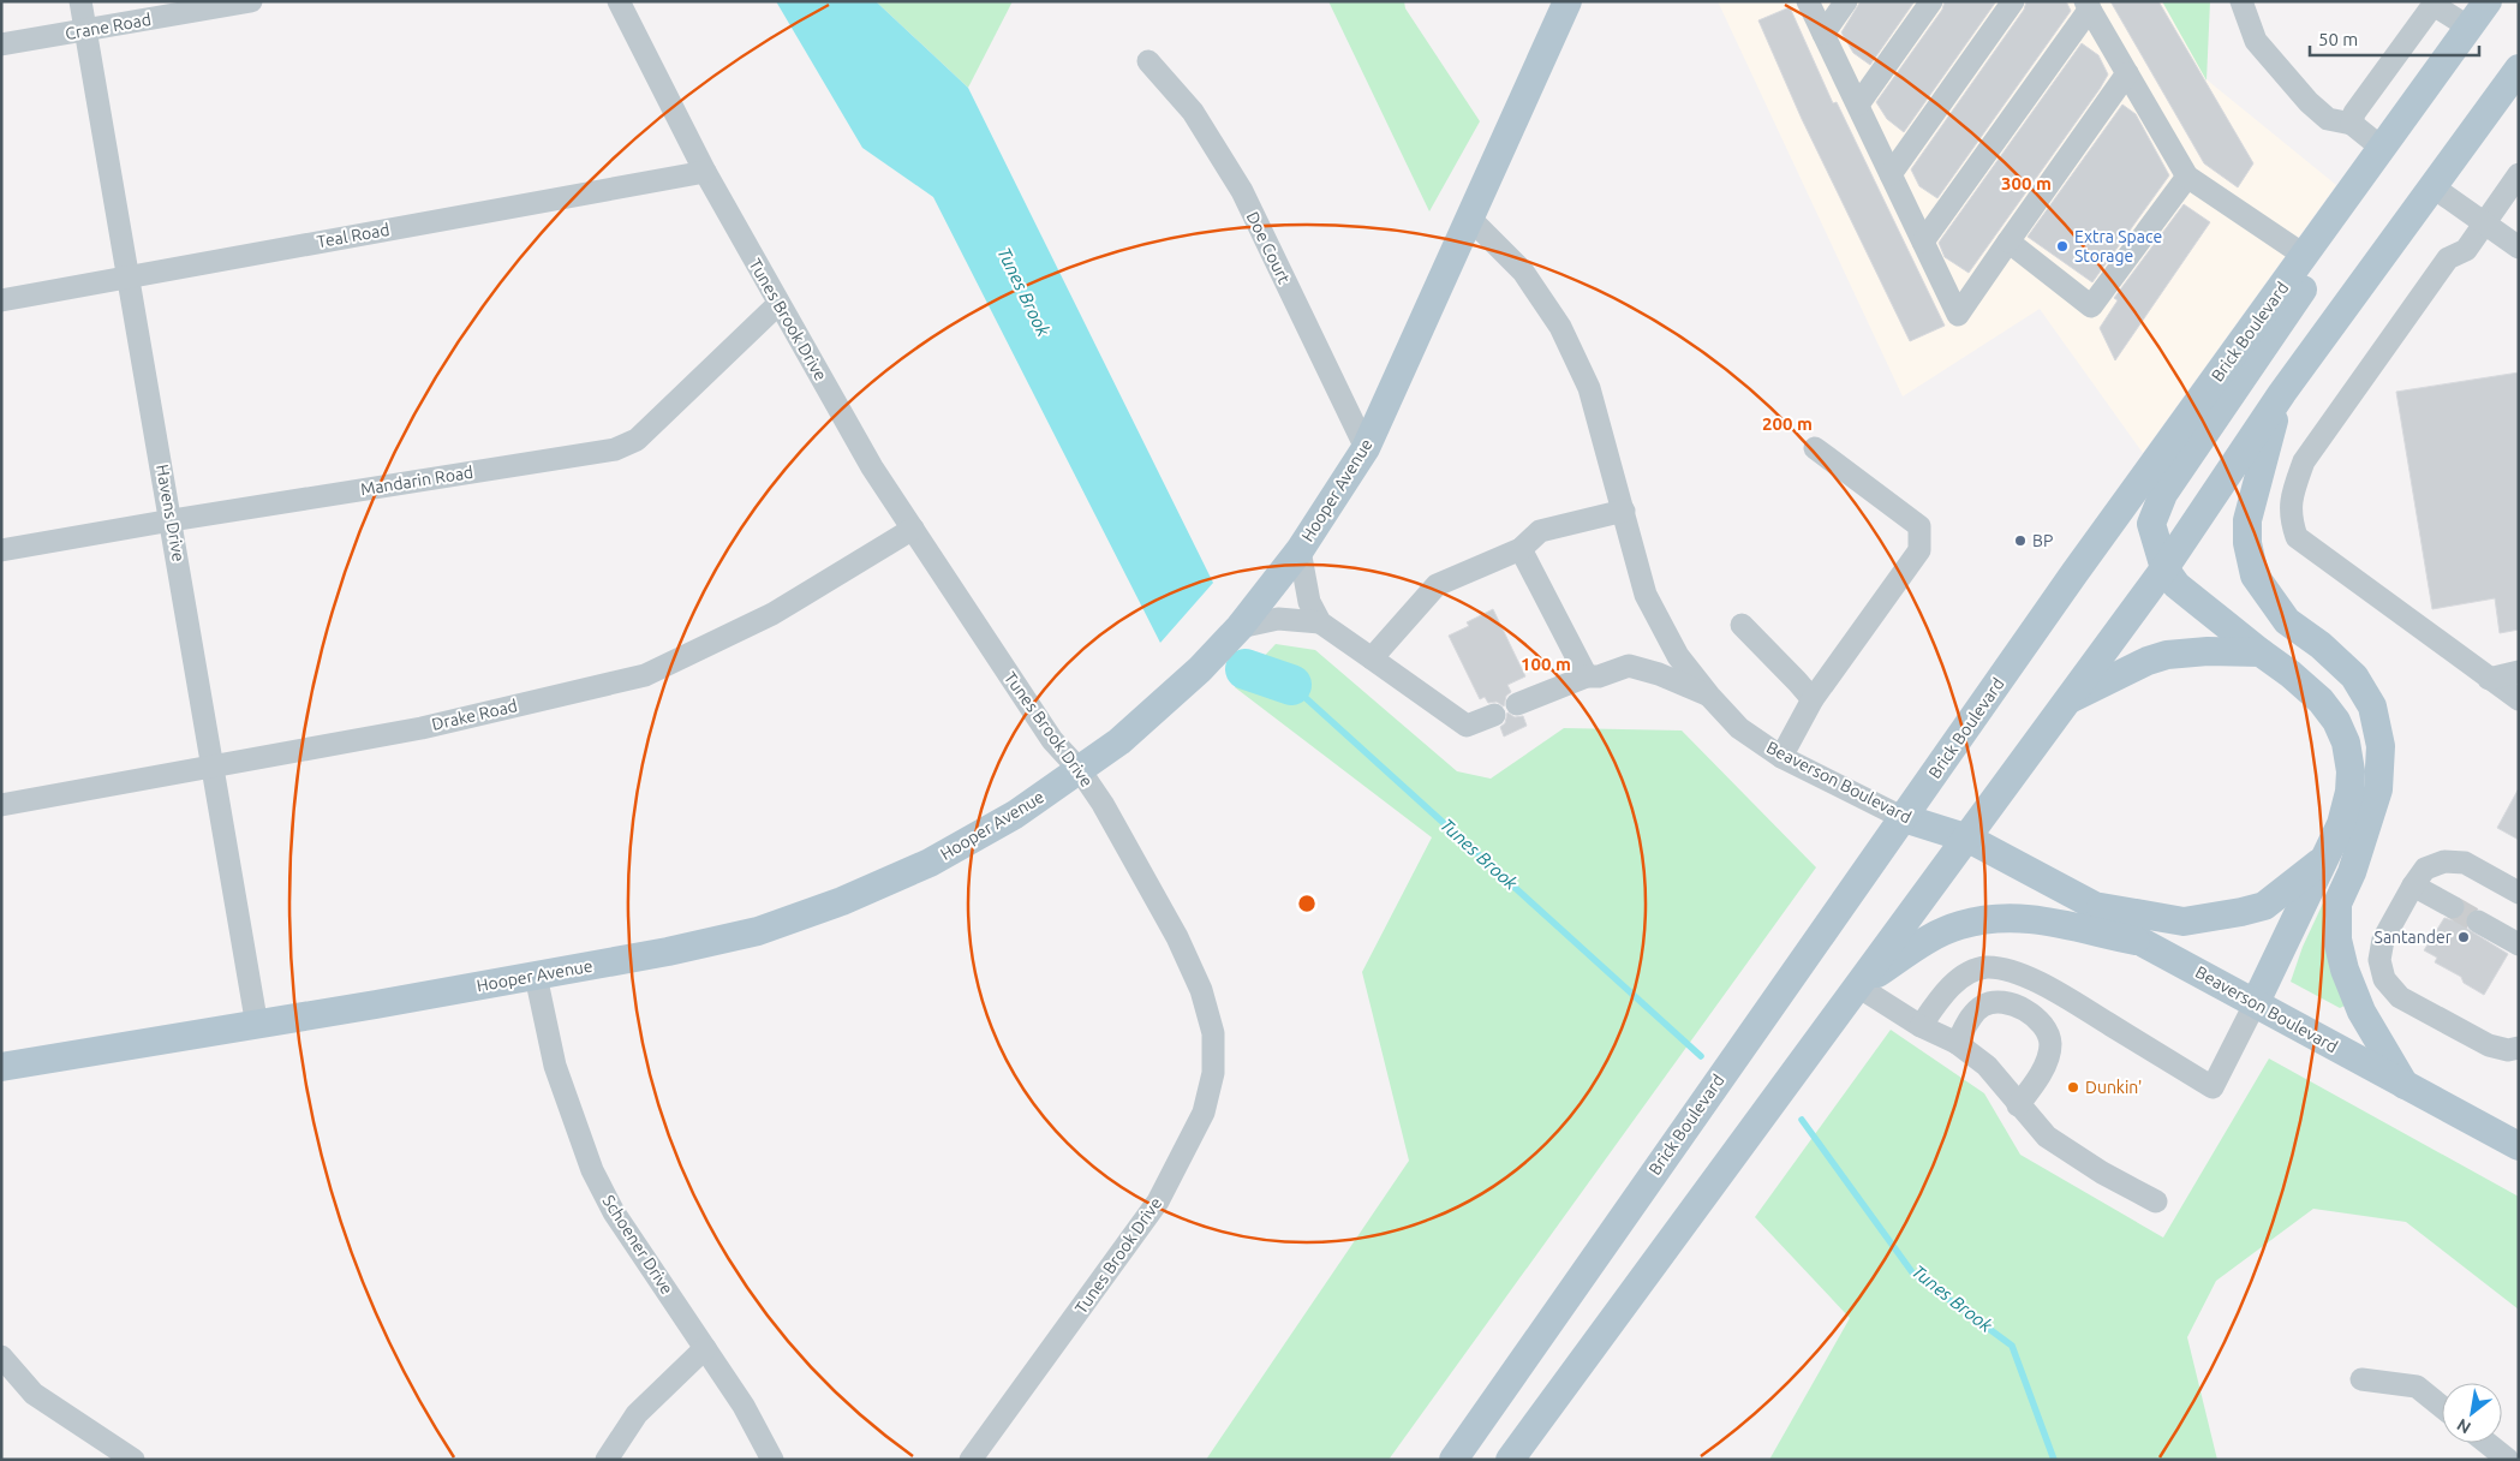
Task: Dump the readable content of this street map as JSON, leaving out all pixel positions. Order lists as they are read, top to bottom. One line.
{"streets":{"main road":["Brick Boulevard","Hooper Avenue","Beaverson Boulevard"],"street":["Crane Road","Teal Road","Doe Court","Tunes Brook Drive","Mandarin Road","Havens Drive","Drake Road","Schoener Drive"]},"crossings":[["Crane Road","Havens Drive"],["Teal Road","Tunes Brook Drive"],["Teal Road","Havens Drive"],["Doe Court","Hooper Avenue"],["Tunes Brook Drive","Mandarin Road"],["Tunes Brook Drive","Hooper Avenue"],["Tunes Brook Drive","Drake Road"],["Brick Boulevard","Beaverson Boulevard"],["Mandarin Road","Havens Drive"],["Hooper Avenue","Havens Drive"],["Hooper Avenue","Beaverson Boulevard"],["Hooper Avenue","Schoener Drive"],["Havens Drive","Drake Road"]],"water":["Tunes Brook"],"places":["Extra Space Storage","BP","Santander","Dunkin'"],"scale_bar":"50 m","north":"bottom left","rings":["300 m","200 m","100 m"]}
